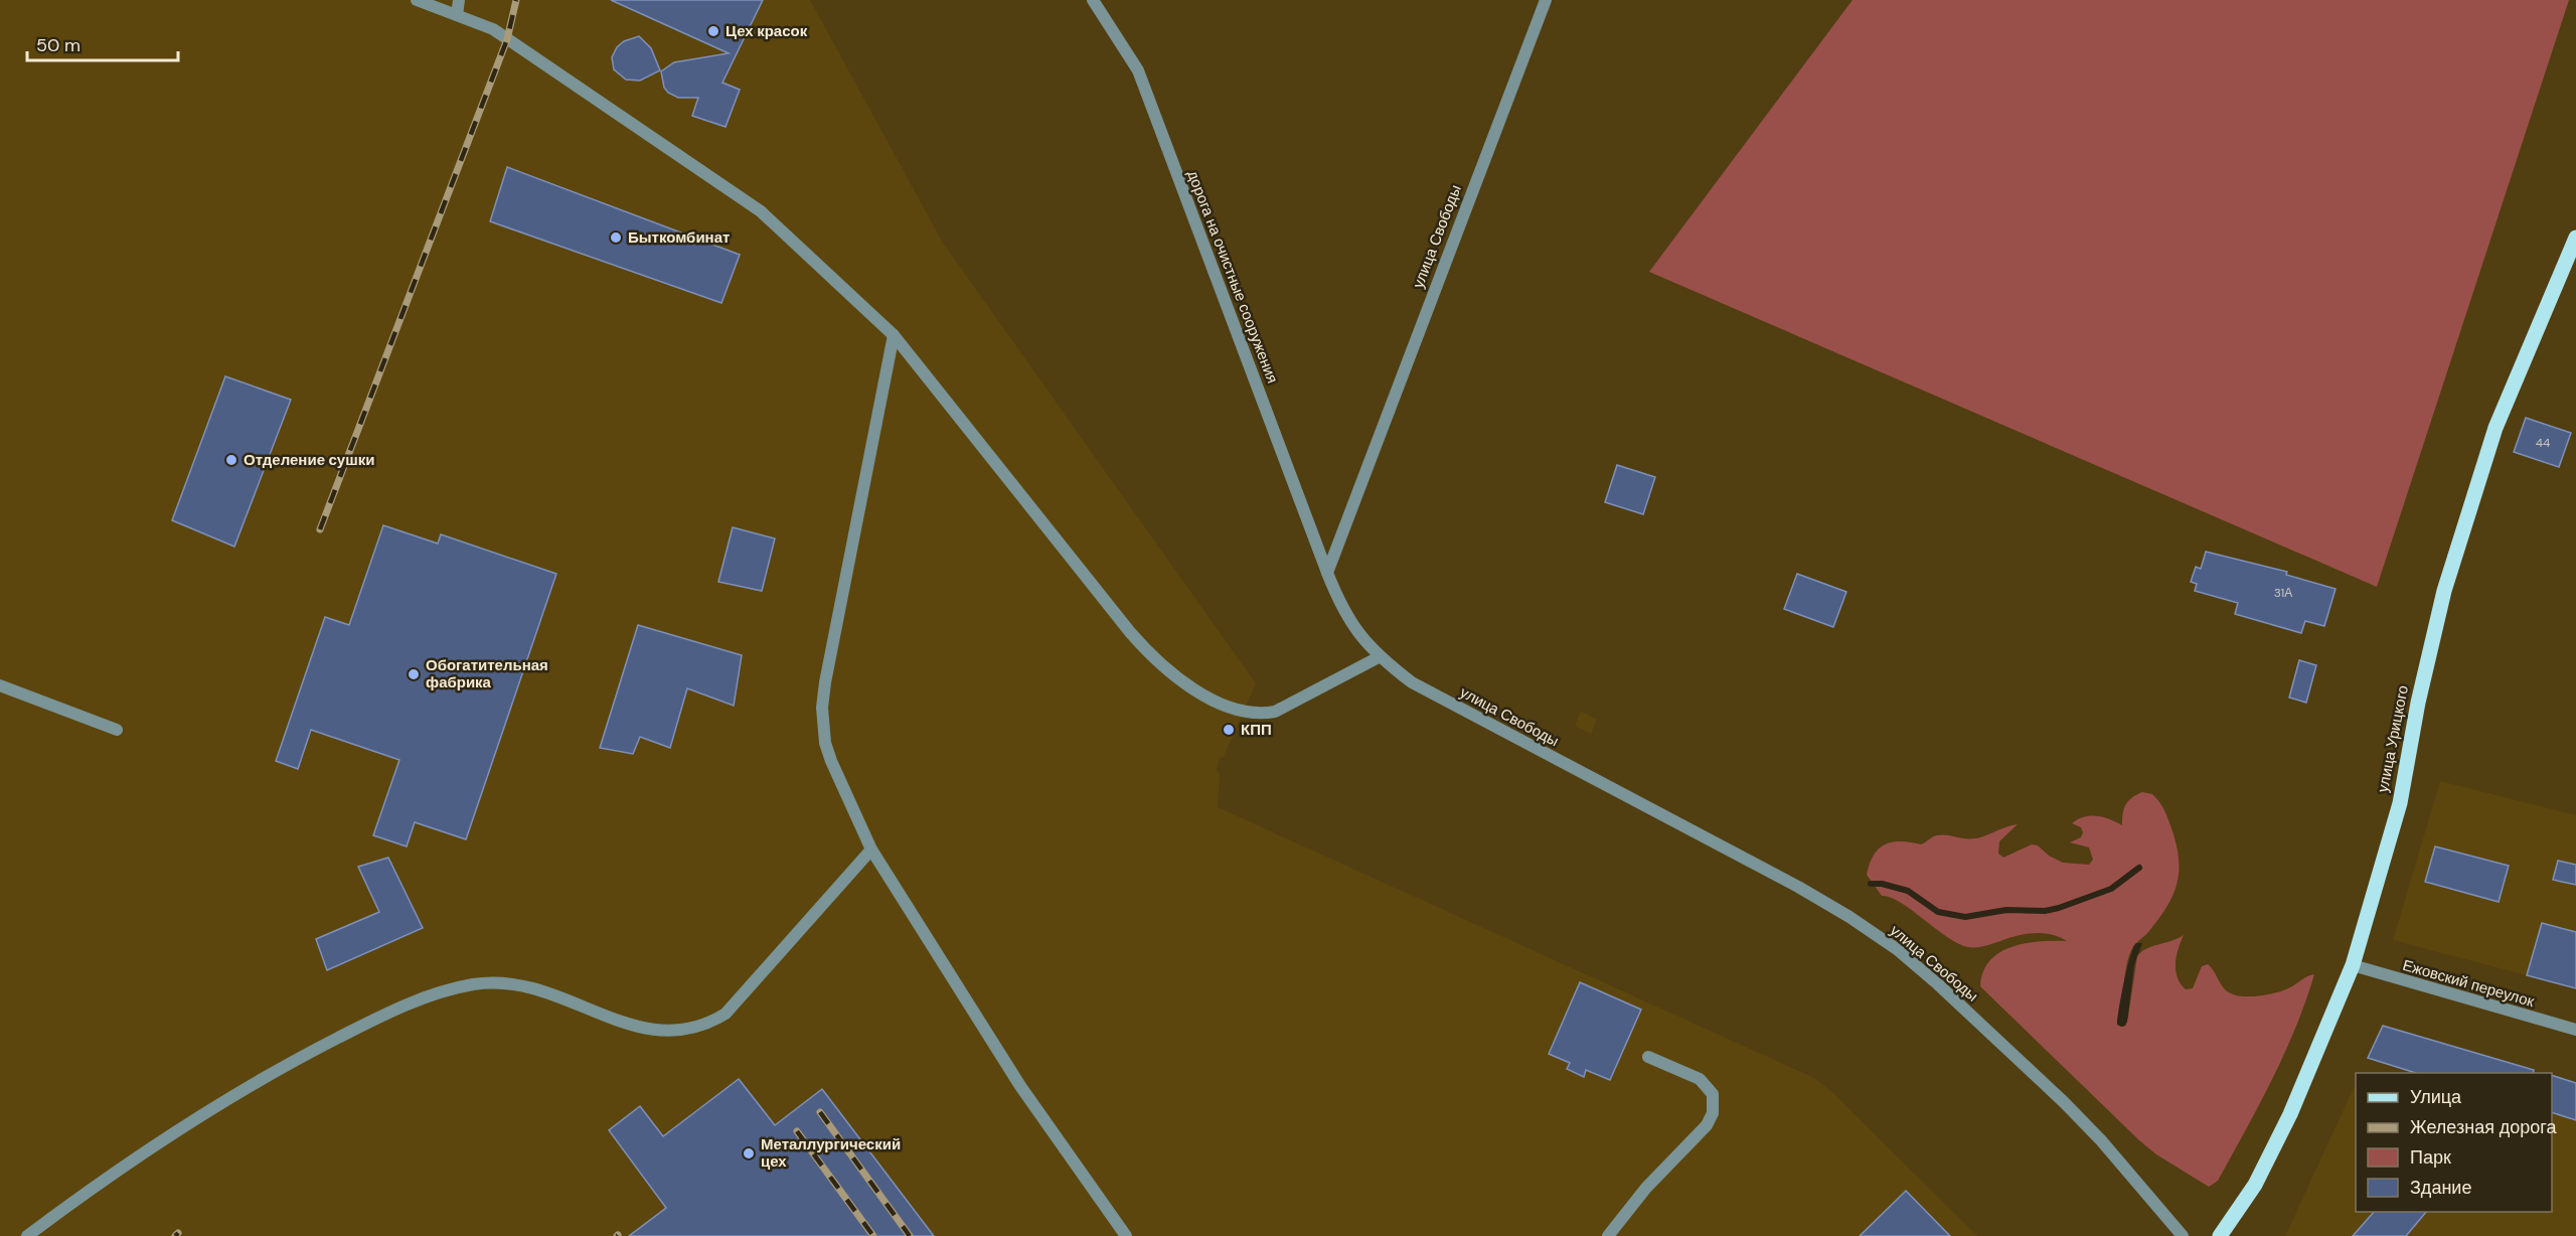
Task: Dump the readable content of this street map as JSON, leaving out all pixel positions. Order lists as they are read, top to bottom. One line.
{"streets":{"main road":["улица Урицкого"],"street":["улица Свободы","дорога на очистные сооружения","Ежовский переулок"]},"crossings":[["улица Свободы","дорога на очистные сооружения"],["улица Урицкого","Ежовский переулок"]],"places":["Цех красок","Быткомбинат","Отделение сушки","Обогатительная фабрика","КПП","Металлургический цех"],"house_numbers":["44","31А"],"legend":["Улица","Железная дорога","Парк","Здание"],"scale_bar":"50 m"}
